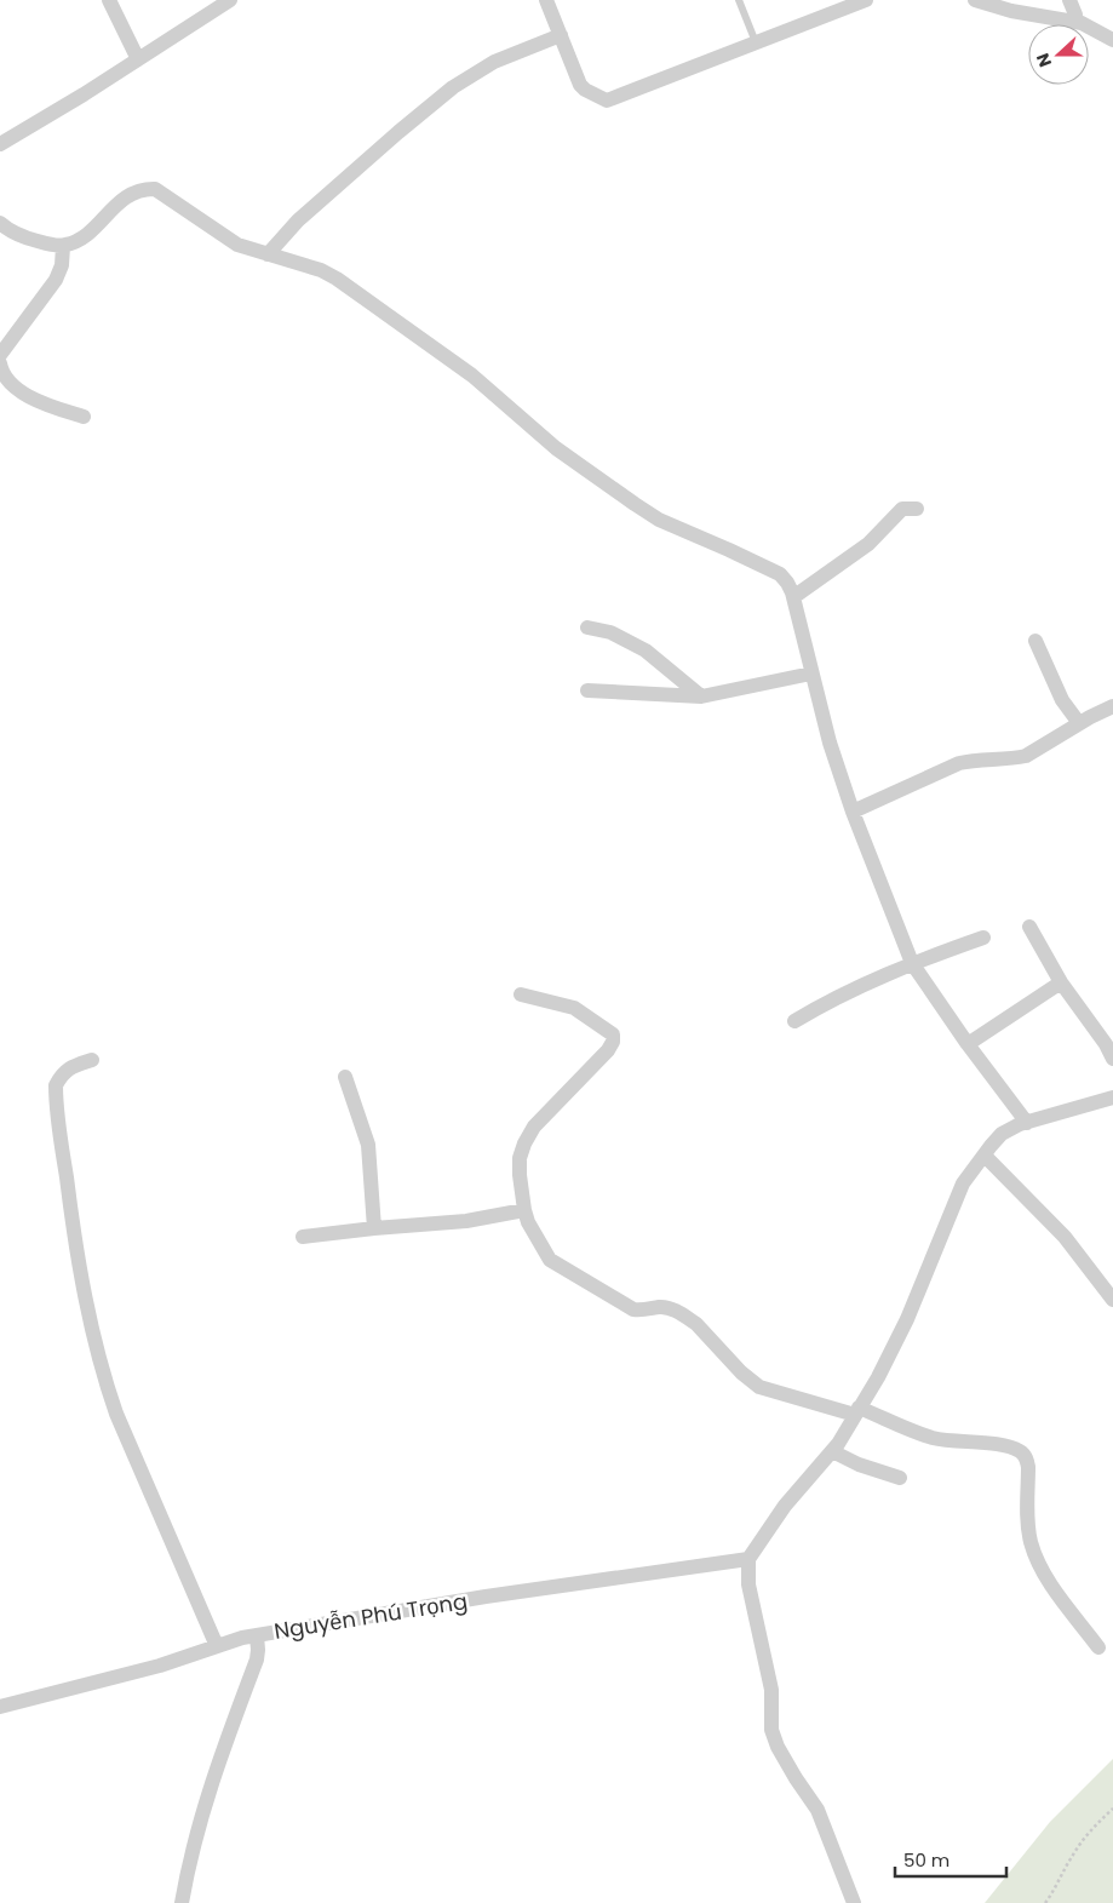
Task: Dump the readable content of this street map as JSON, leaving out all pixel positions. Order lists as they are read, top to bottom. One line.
{"streets":{"street":["Nguyễn Phú Trọng"]},"scale_bar":"50 m","north":"left"}
